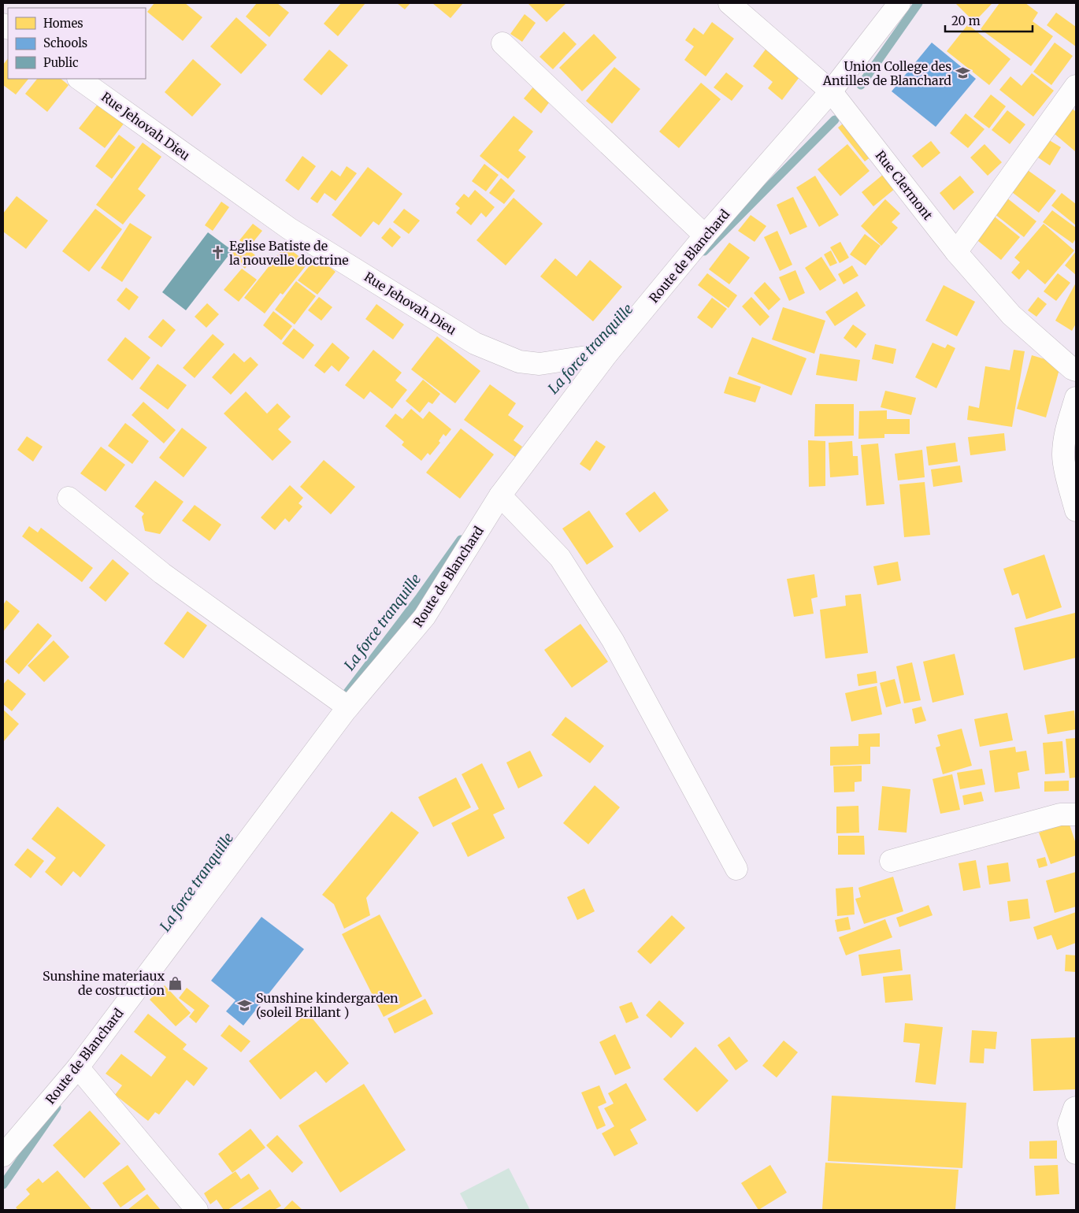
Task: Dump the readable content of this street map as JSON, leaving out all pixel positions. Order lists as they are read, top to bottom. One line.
{"streets":{"street":["Rue Jehovah Dieu","Rue Clermont","Route de Blanchard"]},"crossings":[["Rue Jehovah Dieu","Route de Blanchard"],["Rue Clermont","Route de Blanchard"]],"water":["La force tranquille"],"places":{"school or university":["Union College des Antilles de Blanchard","Sunshine kindergarden (soleil Brillant )"],"church":["Eglise Batiste de la nouvelle doctrine"],"shop":["Sunshine materiaux de costruction"]},"legend":["Homes","Schools","Public"],"scale_bar":"20 m"}
